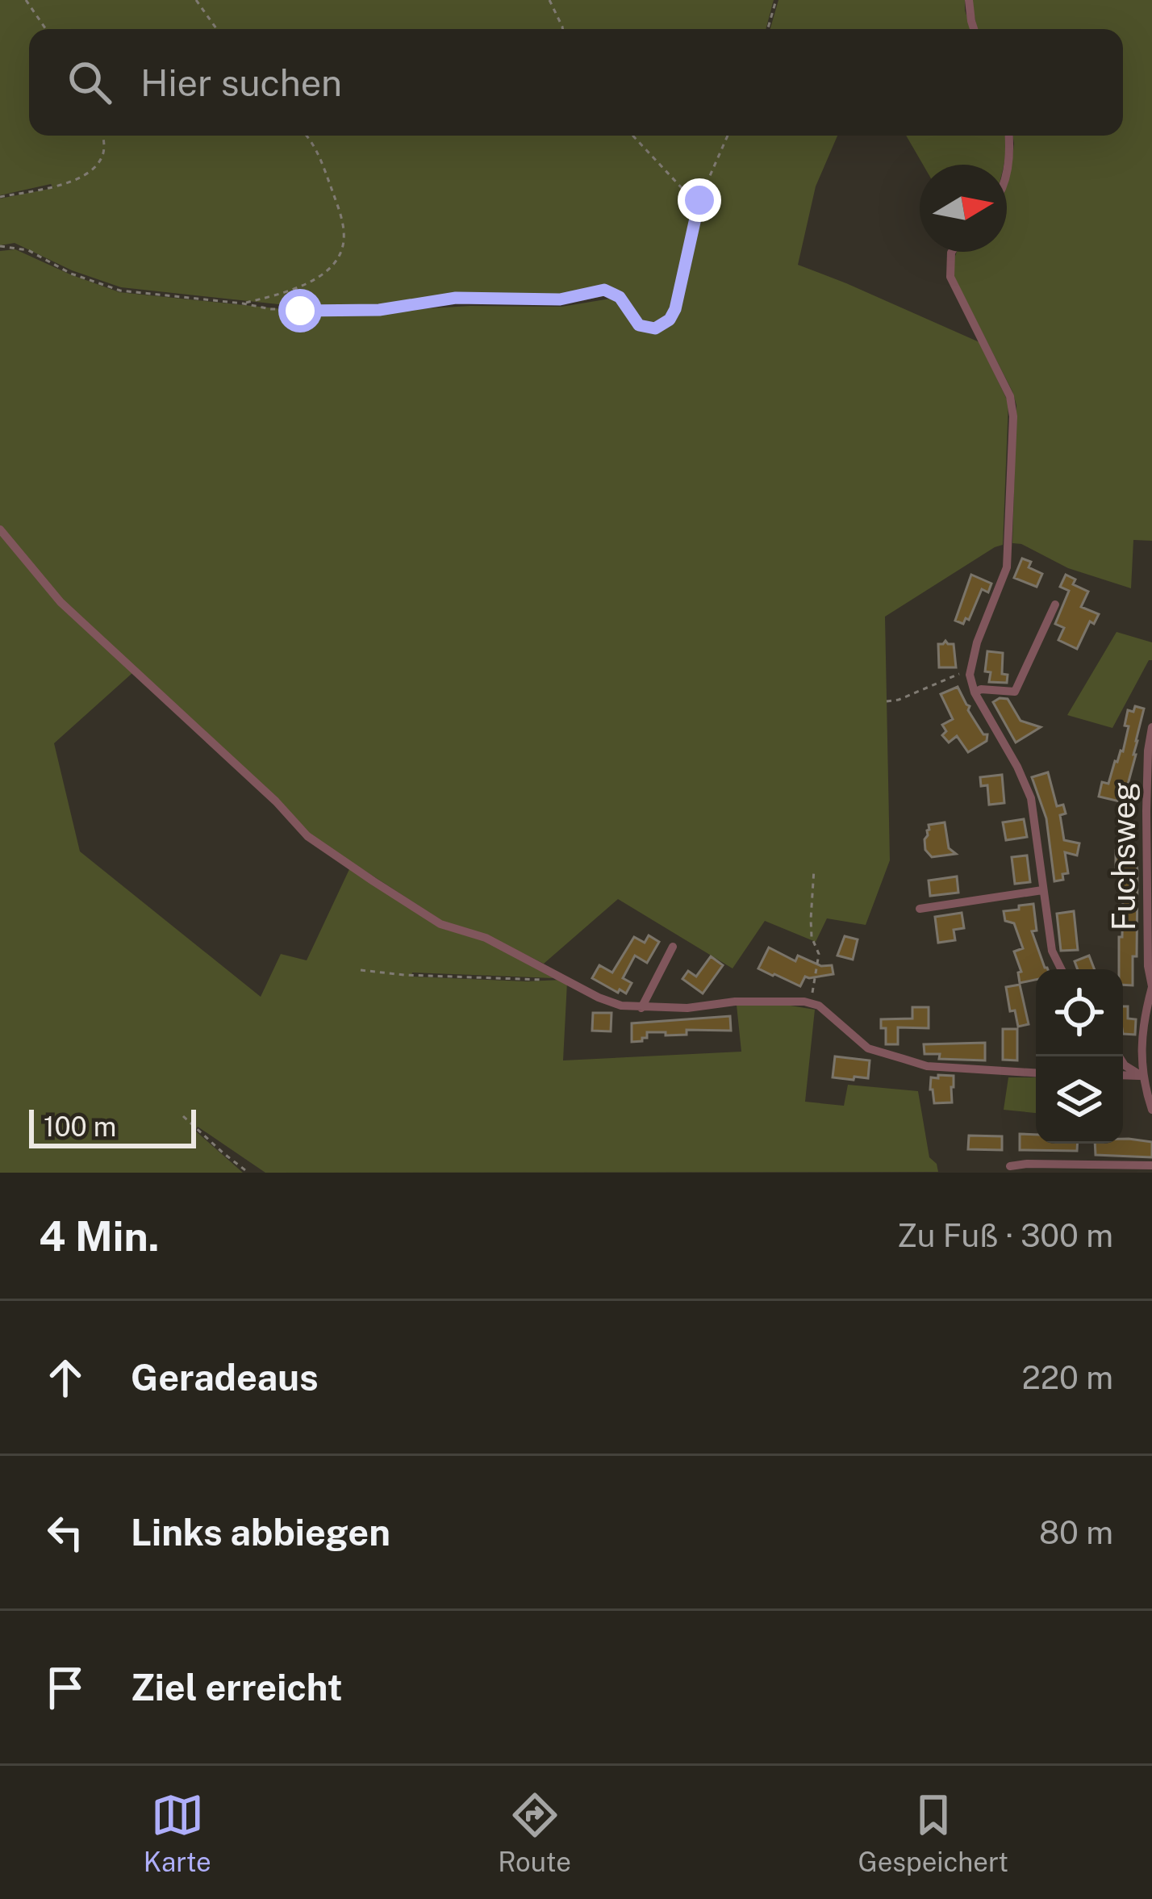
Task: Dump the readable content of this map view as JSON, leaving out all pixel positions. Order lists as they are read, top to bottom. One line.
{"streets":{"street":["Fuchsweg"]},"scale_bar":"100 m","north":"right","page":{"search":"Hier suchen","scale":"100 m","heading":["4 Min.","Zu Fuß · 300 m"],"list":[["Geradeaus","220 m"],["Links abbiegen","80 m"],"Ziel erreicht"],"nav":["Karte","Route","Gespeichert"]}}
